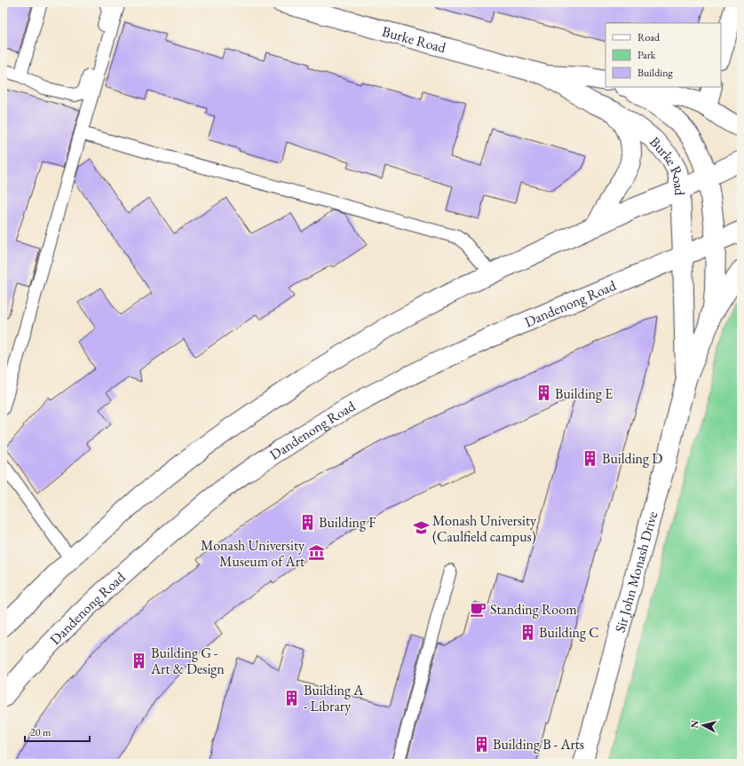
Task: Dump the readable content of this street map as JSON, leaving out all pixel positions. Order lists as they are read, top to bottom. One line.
{"streets":{"main road":["Burke Road","Dandenong Road","Sir John Monash Drive"]},"crossings":[["Burke Road","Dandenong Road"],["Burke Road","Sir John Monash Drive"],["Dandenong Road","Sir John Monash Drive"]],"places":{"building":["Building E","Building D","Building F","Building C","Building G - Art & Design","Building A - Library","Building B - Arts"],"school or university":["Monash University (Caulfield campus)"],"museum":["Monash University Museum of Art"],"cafe":["Standing Room"]},"legend":["Road","Park","Building"],"scale_bar":"20 m","north":"left"}
